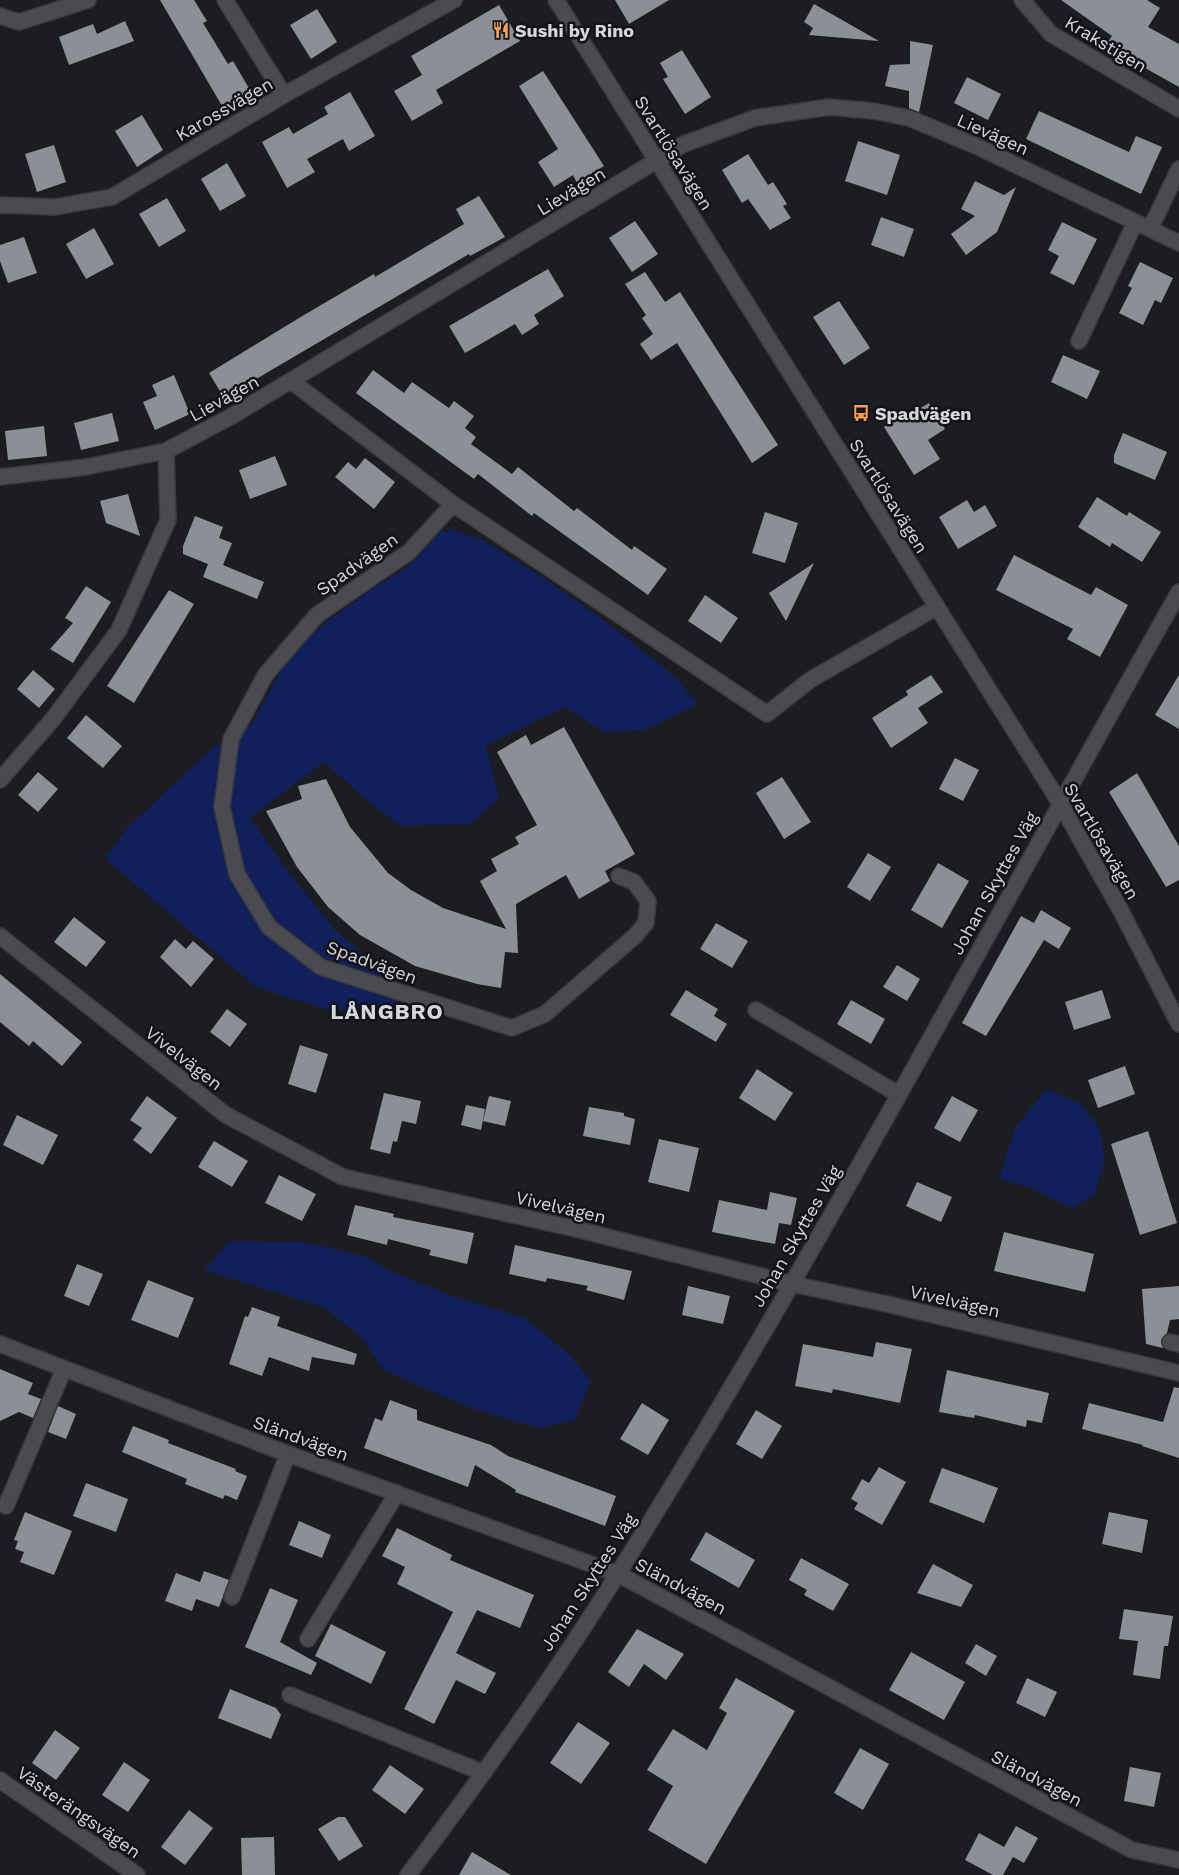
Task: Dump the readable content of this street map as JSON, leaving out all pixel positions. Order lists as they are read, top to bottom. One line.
{"streets":{"street":["Krakstigen","Karossvägen","Lievägen","Svartlösavägen","Spadvägen","Johan Skyttes Väg","Vivelvägen","Sländvägen","Västerängsvägen"]},"crossings":[["Lievägen","Svartlösavägen"],["Svartlösavägen","Johan Skyttes Väg"],["Johan Skyttes Väg","Vivelvägen"],["Johan Skyttes Väg","Sländvägen"]],"districts":["LÅNGBRO"],"places":{"restaurant":["Sushi by Rino"],"bus stop":["Spadvägen"]}}
